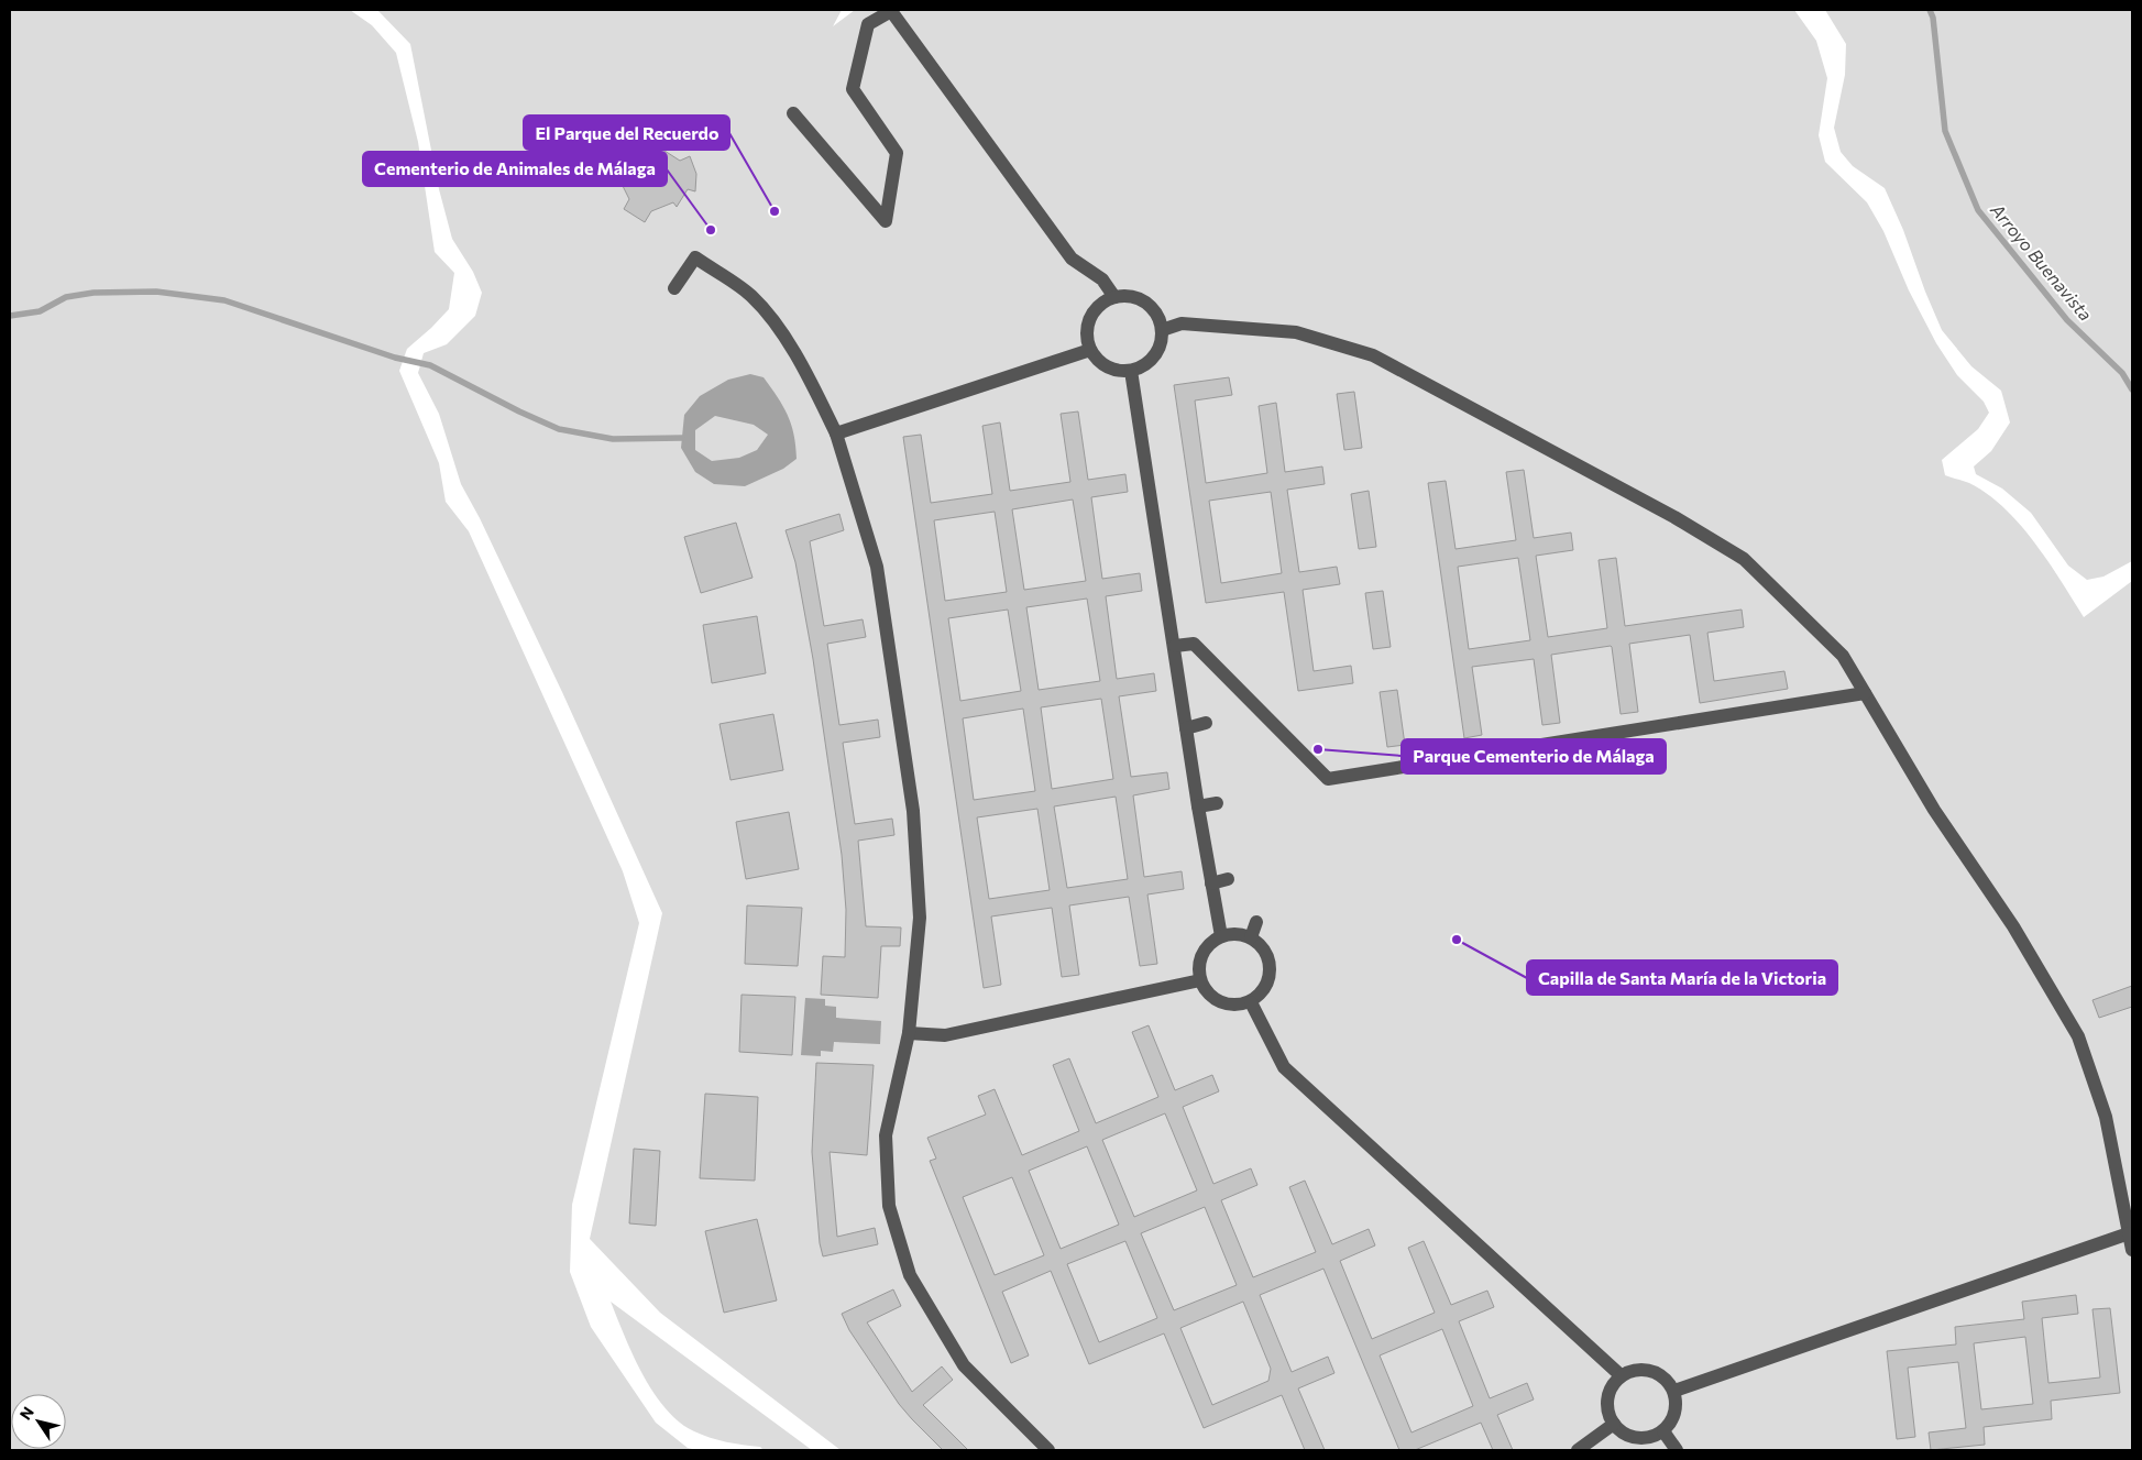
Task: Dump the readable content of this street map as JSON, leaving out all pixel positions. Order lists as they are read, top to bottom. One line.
{"water":["Arroyo Buenavista"],"places":["El Parque del Recuerdo","Cementerio de Animales de Málaga","Parque Cementerio de Málaga","Capilla de Santa María de la Victoria"],"north":"top left"}
